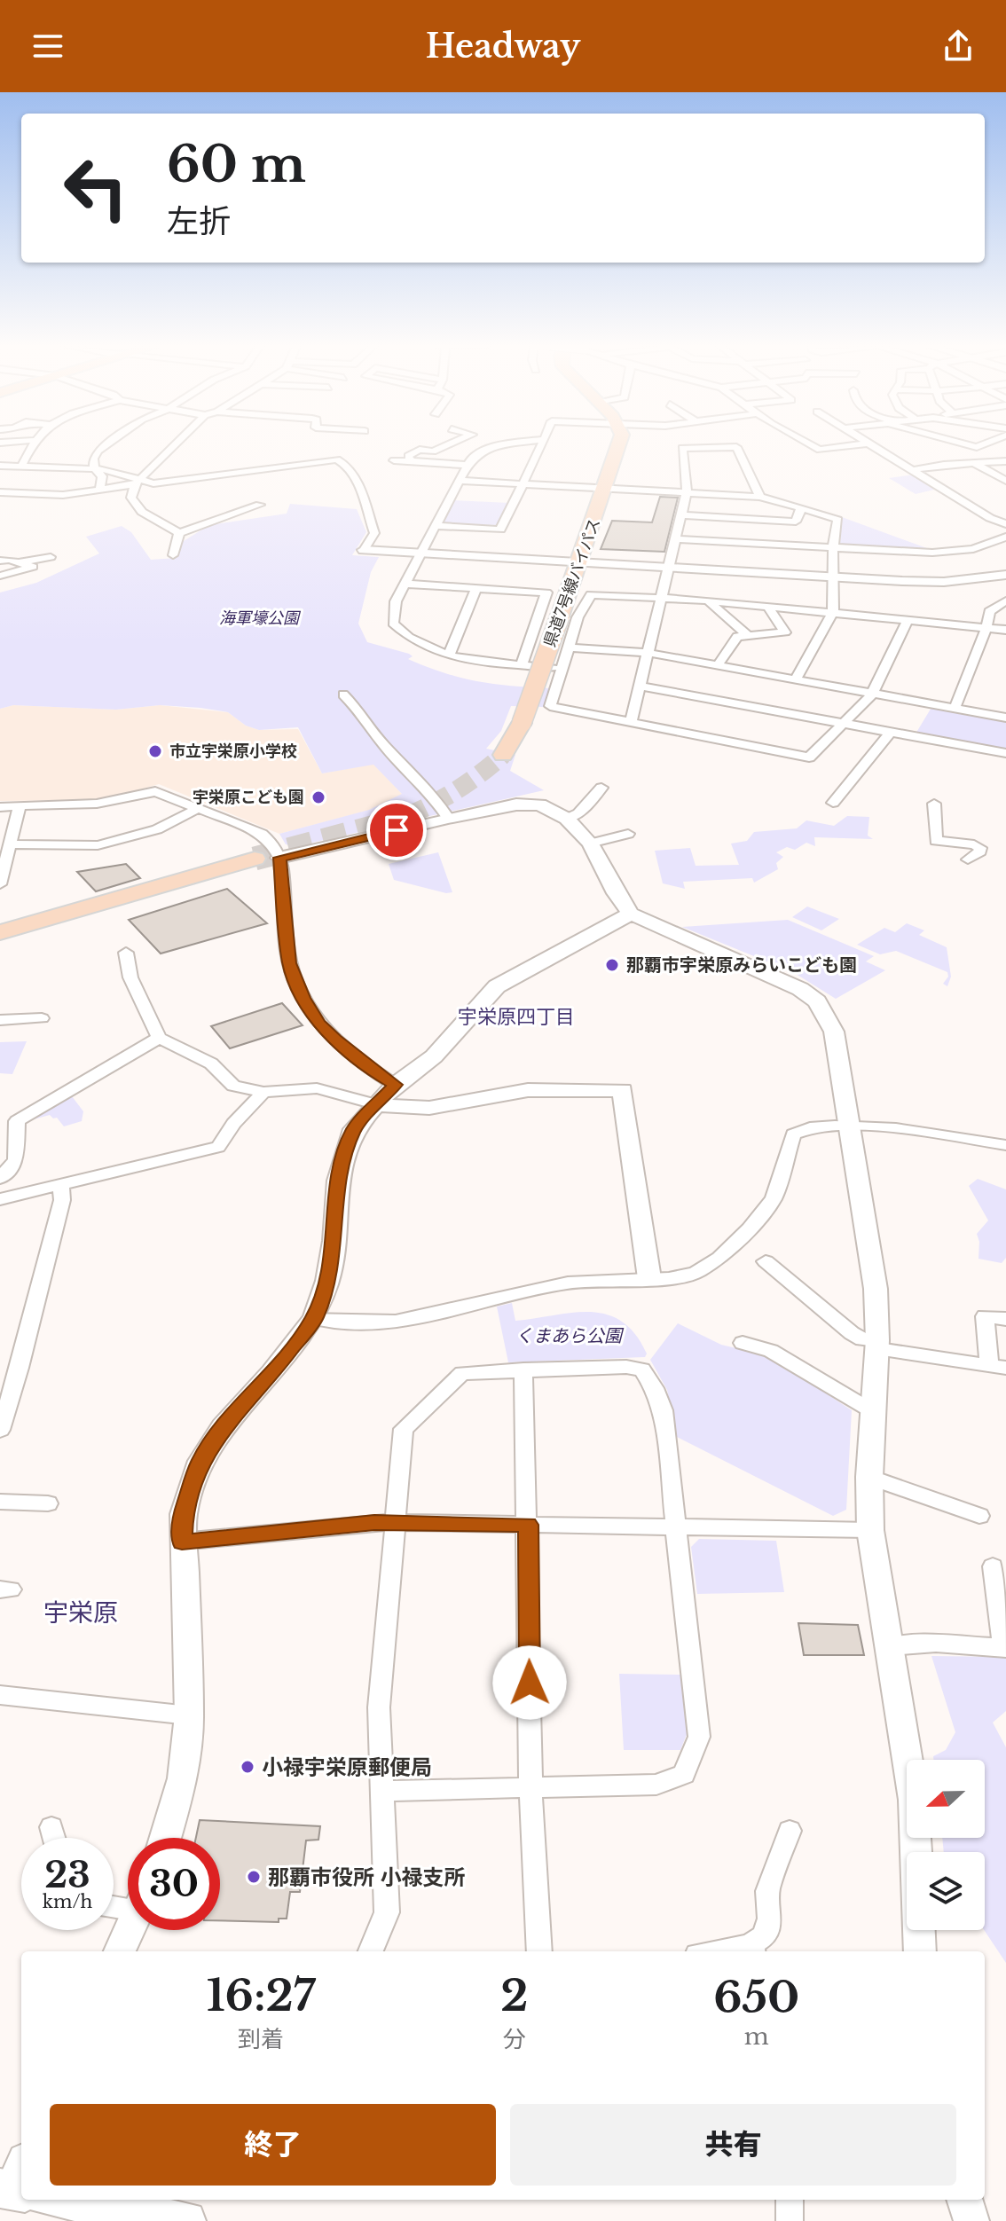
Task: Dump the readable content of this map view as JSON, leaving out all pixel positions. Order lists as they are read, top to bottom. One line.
{"streets":{"main road":["県道7号線バイパス"]},"districts":["宇栄原四丁目","宇栄原"],"parks":["海軍壕公園","くまあら公園"],"places":["市立宇栄原小学校","宇栄原こども園","那覇市宇栄原みらいこども園","小禄宇栄原郵便局","那覇市役所 小禄支所"],"north":"left","page":{"header":"Headway","turn":["60 m","左折"],"speed":"23 km/h","limit":"30","eta":["16:27","到着","2","分","650","m"],"buttons":["終了","共有"]}}
